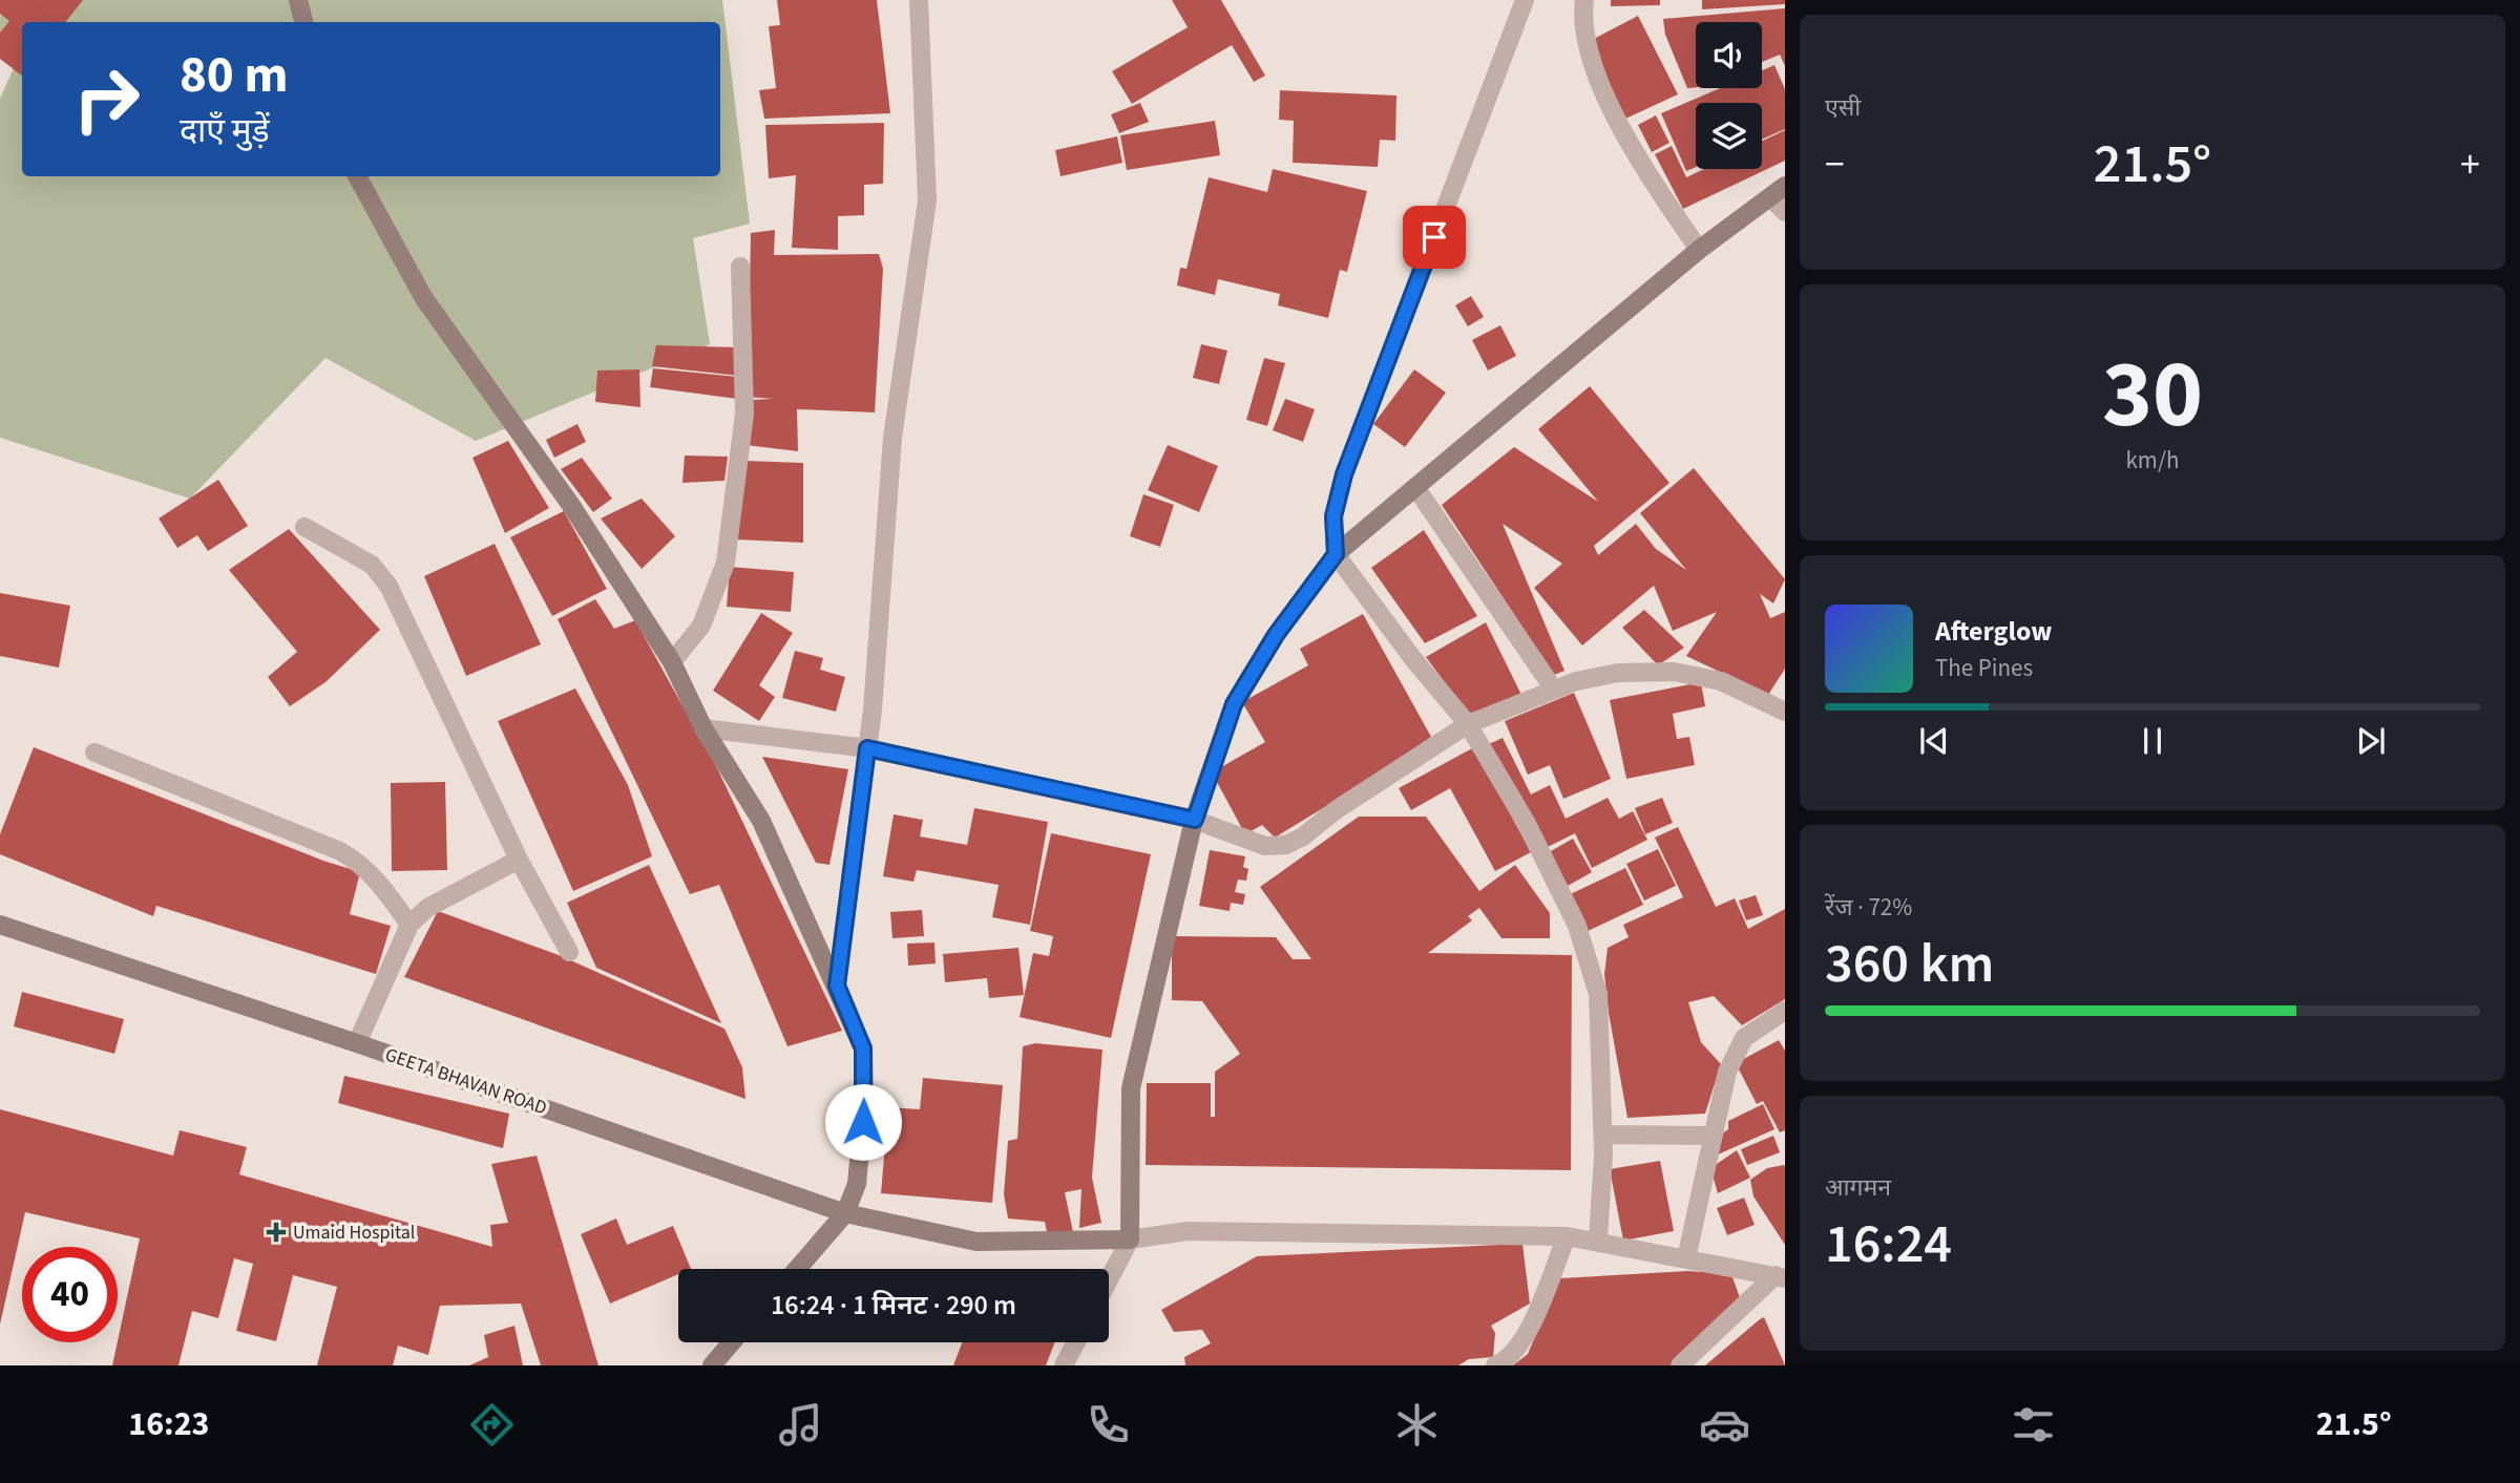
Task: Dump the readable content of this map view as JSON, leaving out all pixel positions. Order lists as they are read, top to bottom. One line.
{"streets":{"main road":["GEETA BHAVAN ROAD"]},"places":{"health":["Umaid Hospital"]},"page":{"tile":["एसी",["30","km/h"],["रेंज · 72%","360 km"],["आगमन","16:24"]],"turn":["80 m","दाएँ मुड़ें"],"heat":["−","21.5°","+"],"song":["Afterglow","The Pines"],"limit":"40","trip":"16:24 · 1 मिनट · 290 m","tabs":["16:23","21.5°"]}}
